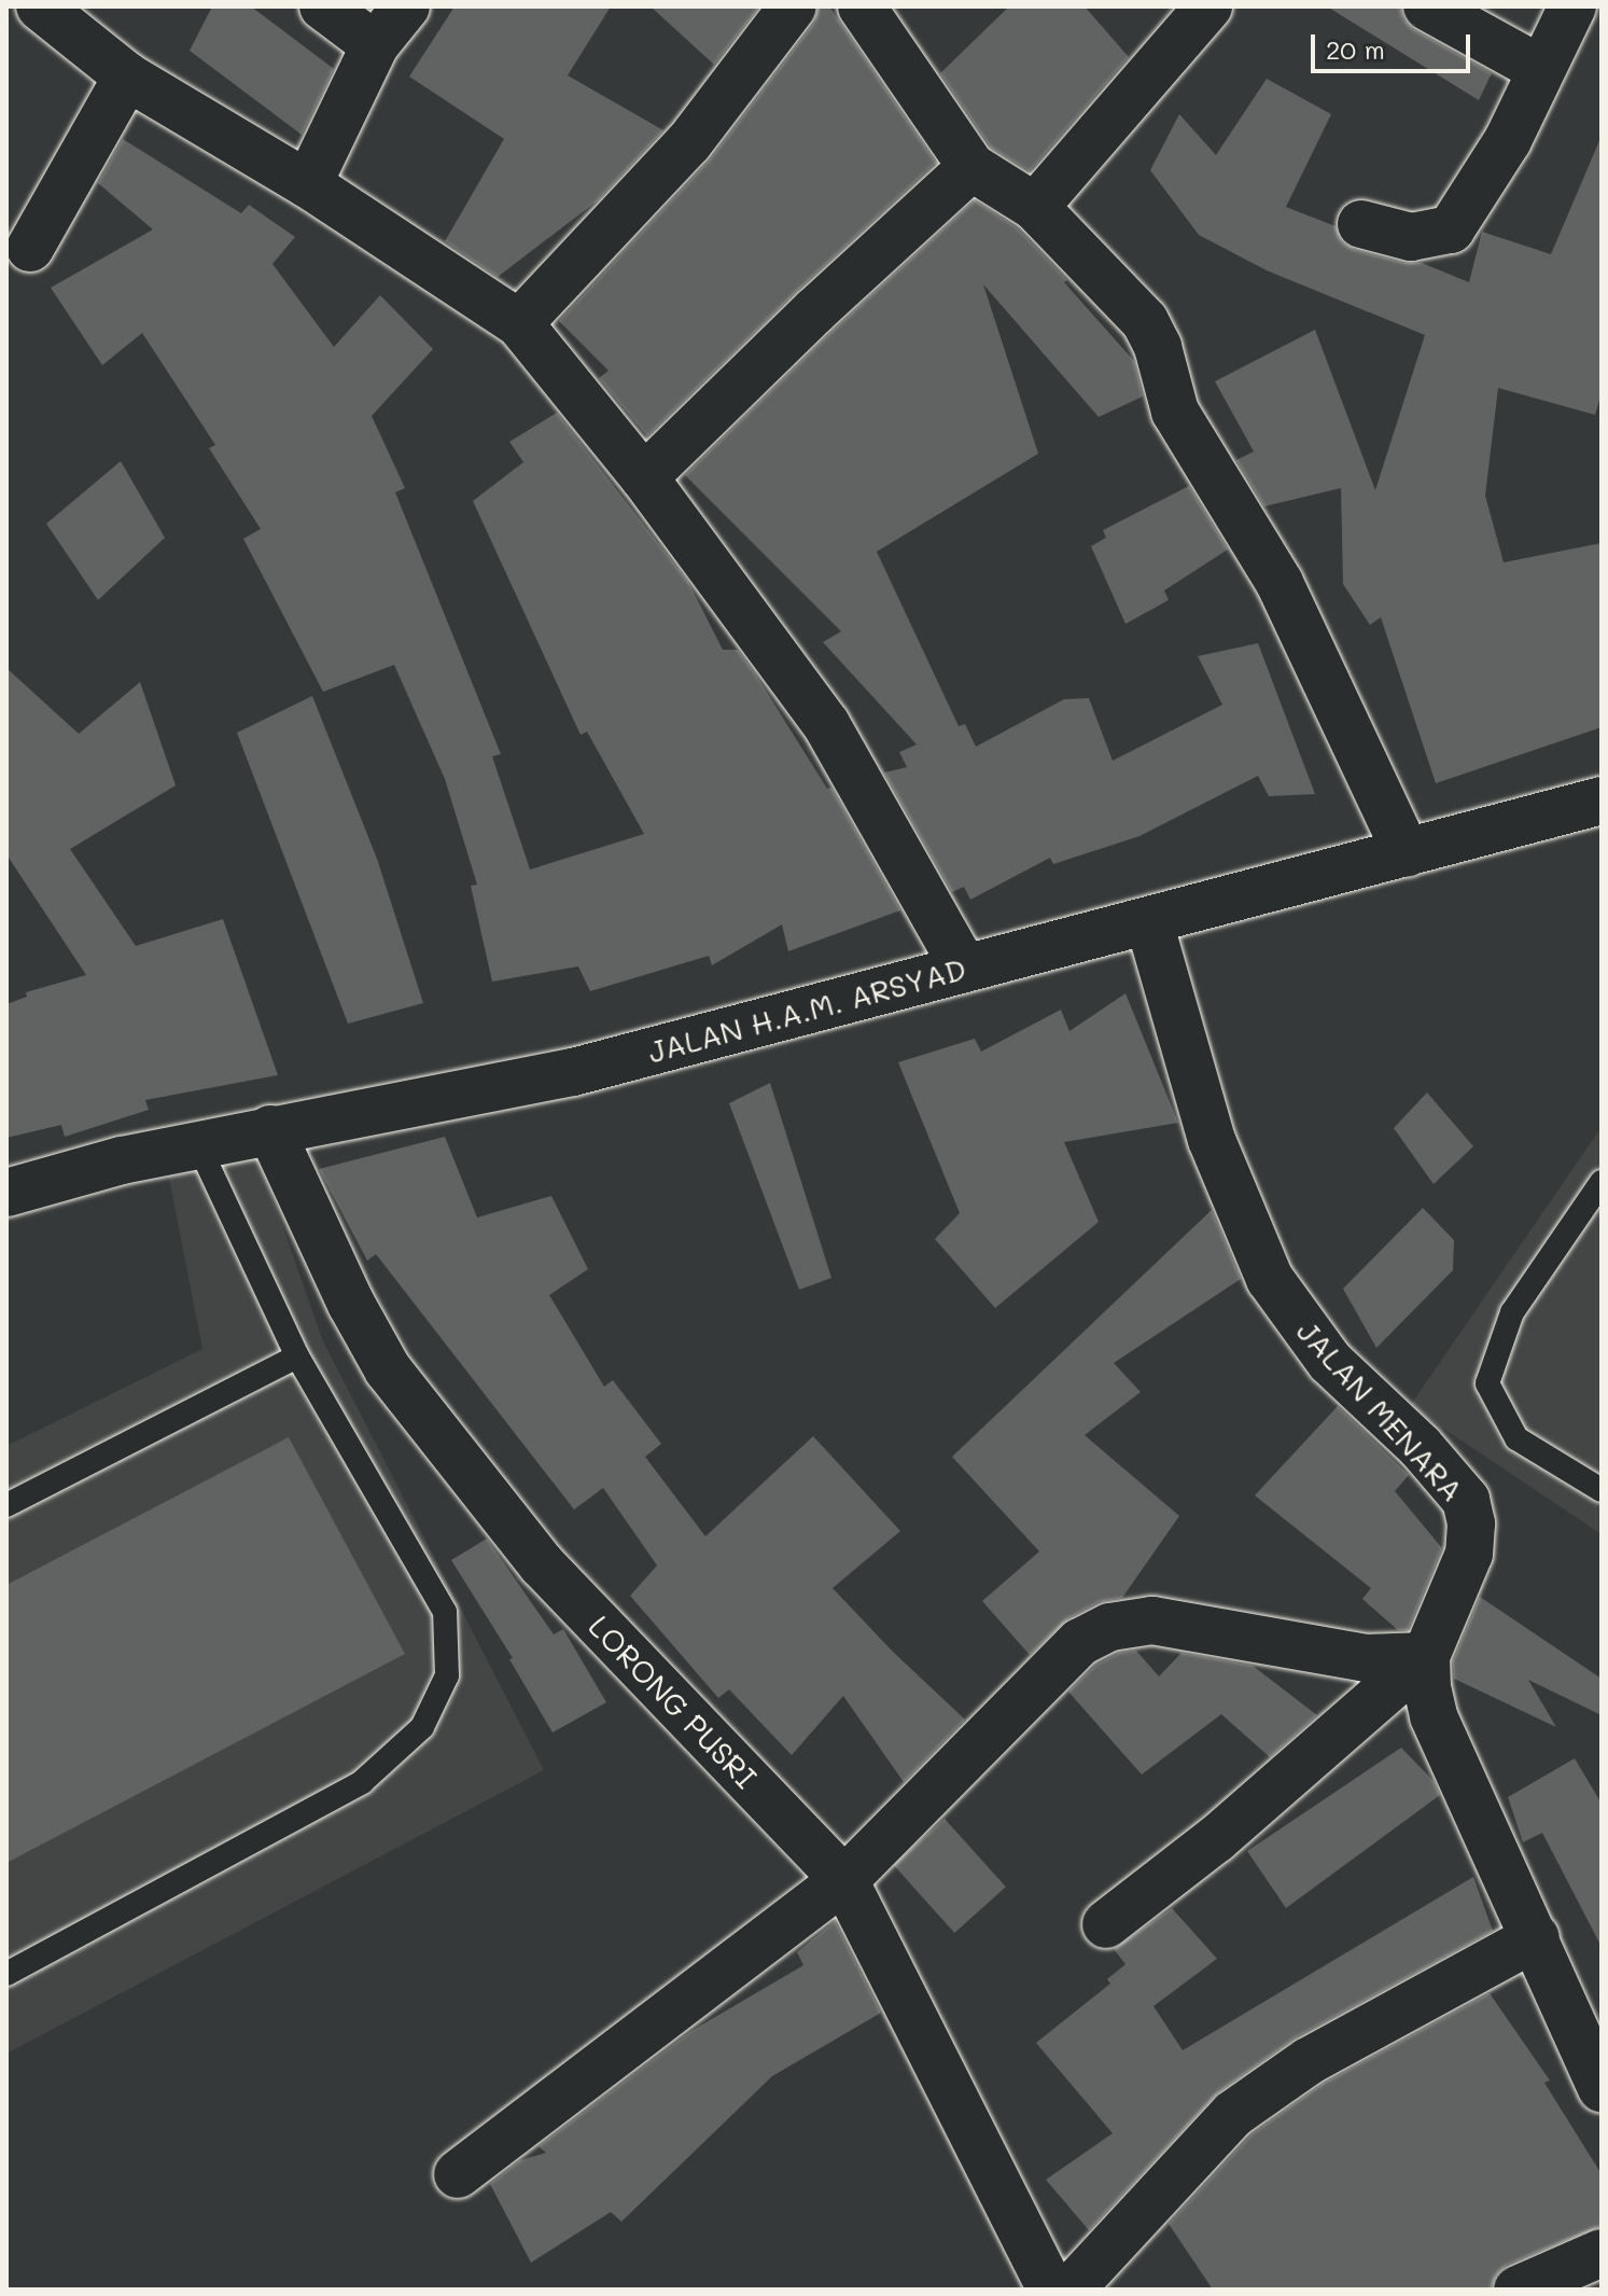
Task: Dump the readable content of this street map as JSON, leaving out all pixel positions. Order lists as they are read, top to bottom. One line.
{"streets":{"main road":["JALAN H.A.M. ARSYAD","JALAN MENARA","LORONG PUSRI"]},"crossings":[["JALAN H.A.M. ARSYAD","JALAN MENARA"],["JALAN H.A.M. ARSYAD","LORONG PUSRI"]],"scale_bar":"20 m"}
